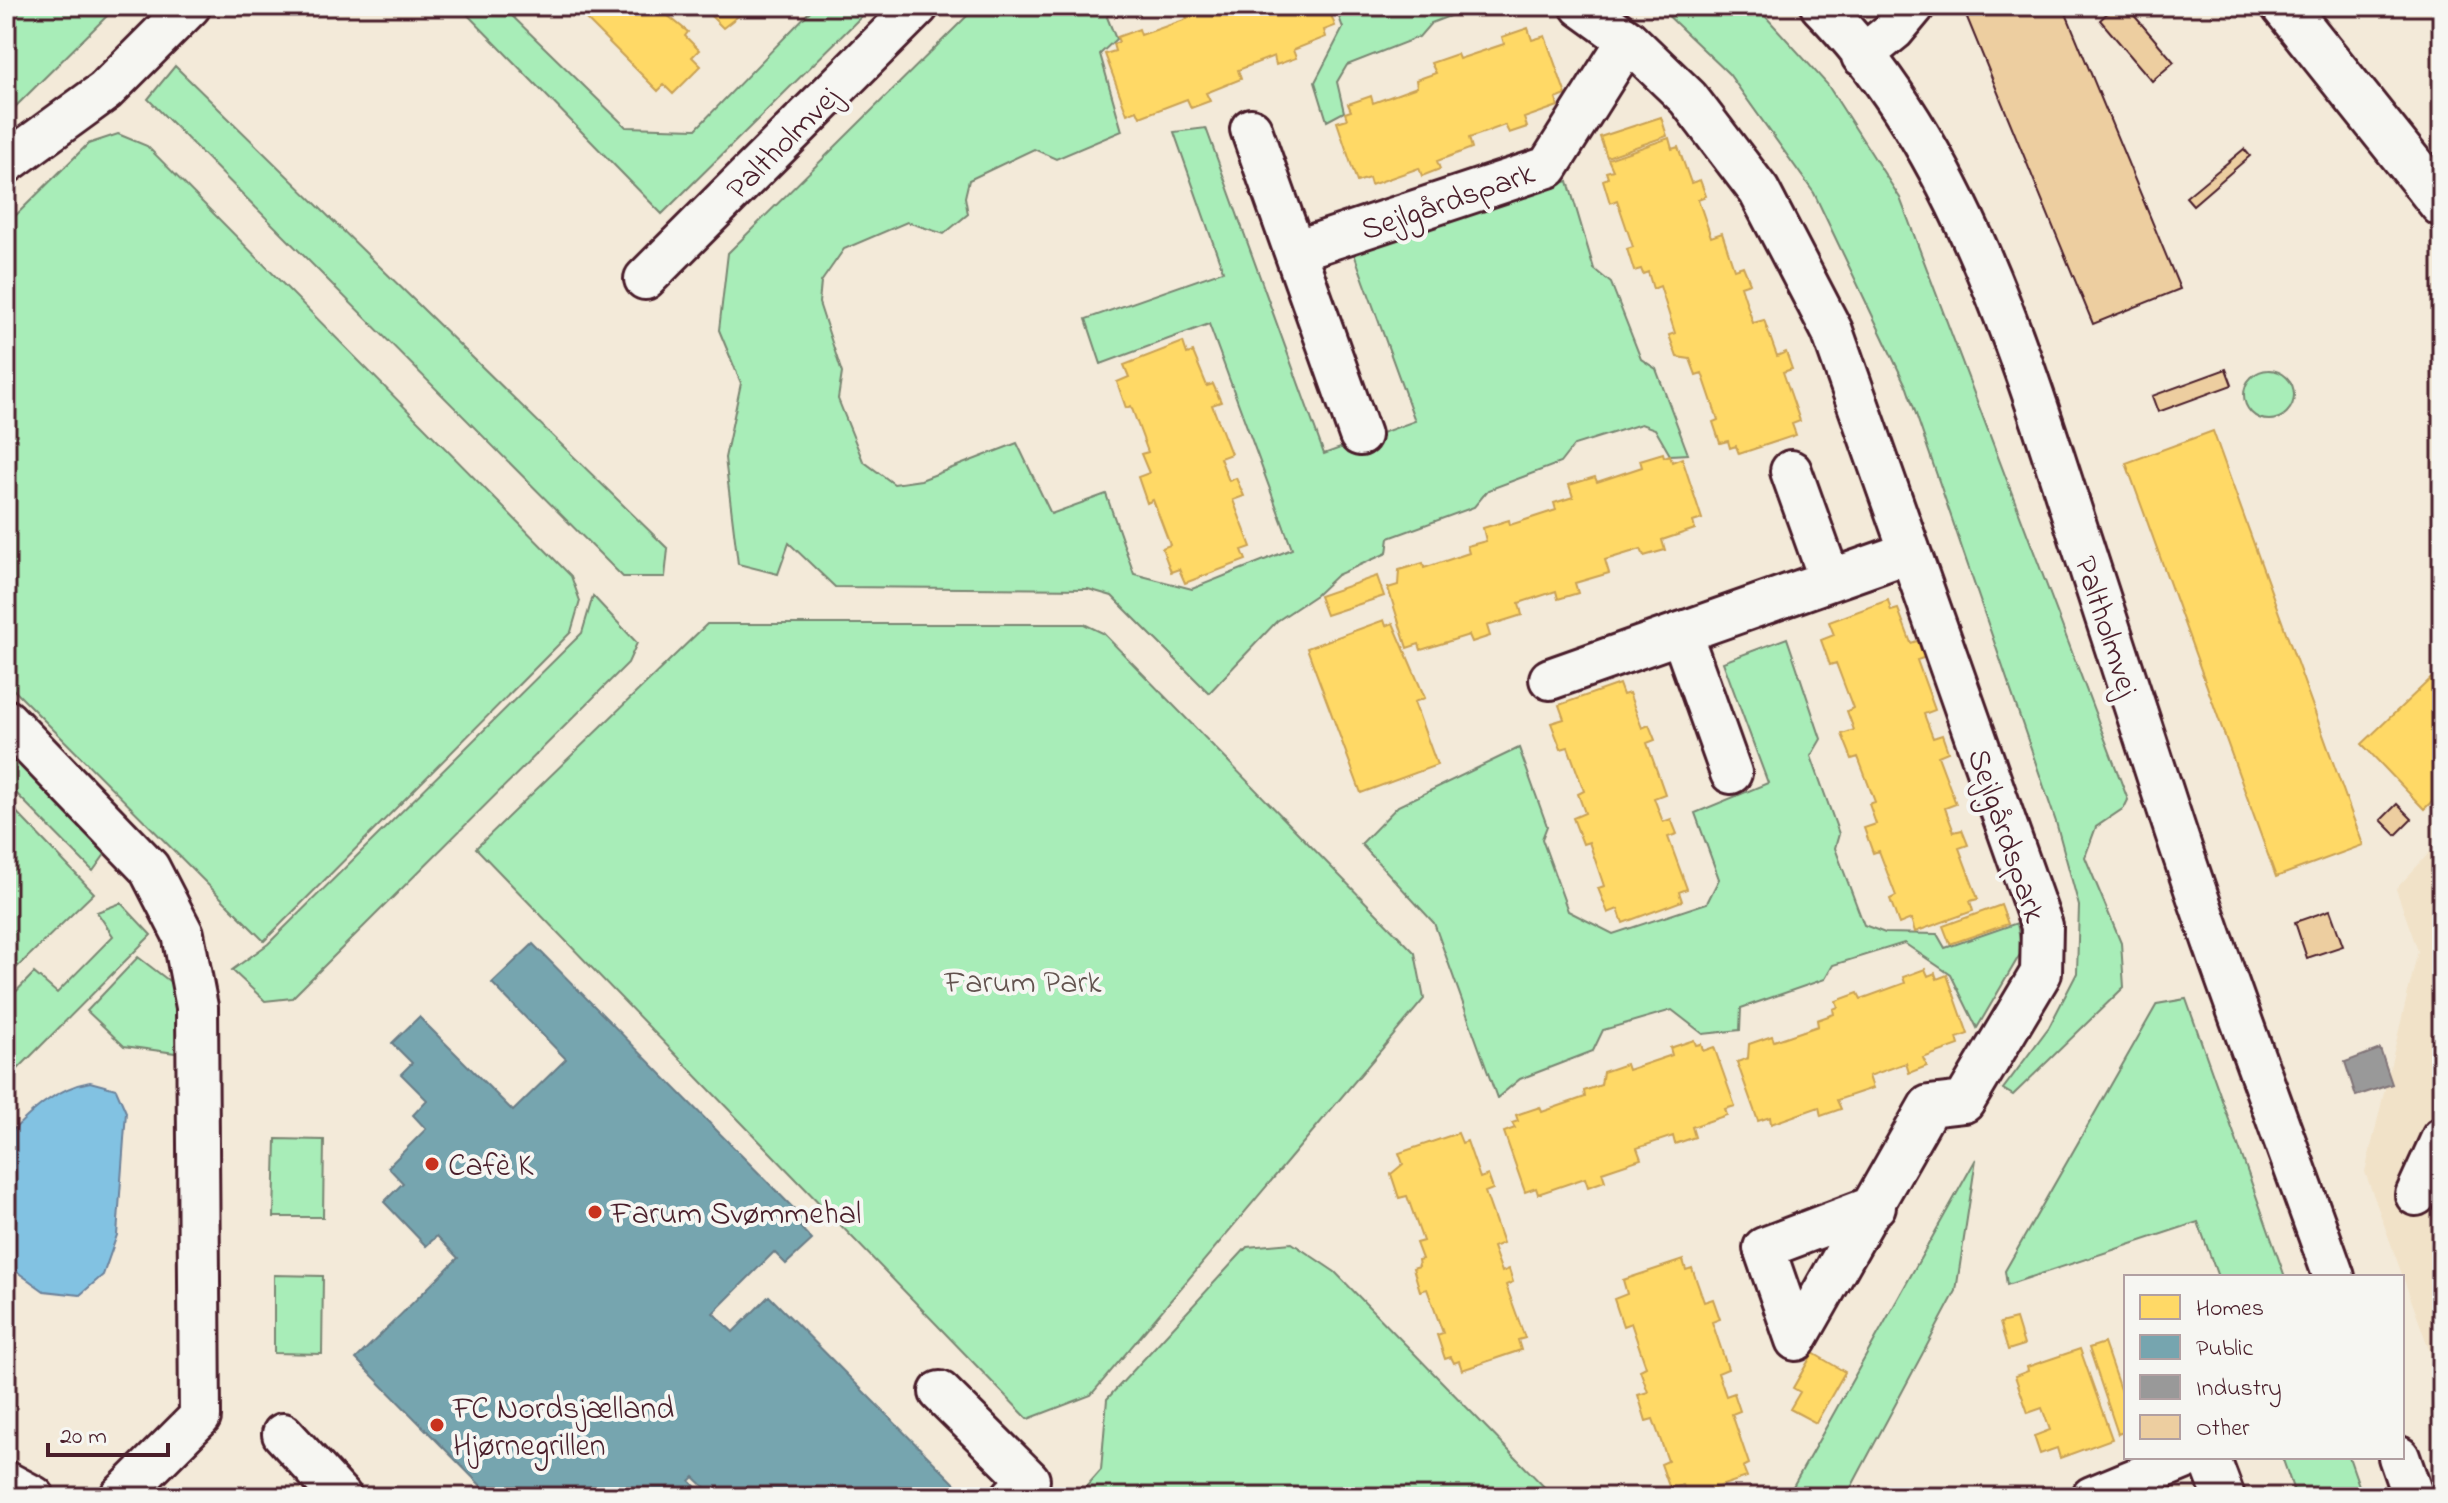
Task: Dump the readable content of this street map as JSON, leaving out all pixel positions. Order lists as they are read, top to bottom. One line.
{"streets":{"street":["Paltholmvej","Sejlgårdspark"]},"parks":["Farum Park"],"places":["Cafè K","Farum Svømmehal","FC Nordsjælland Hjørnegrillen"],"legend":["Homes","Public","Industry","Other"],"scale_bar":"20 m"}
